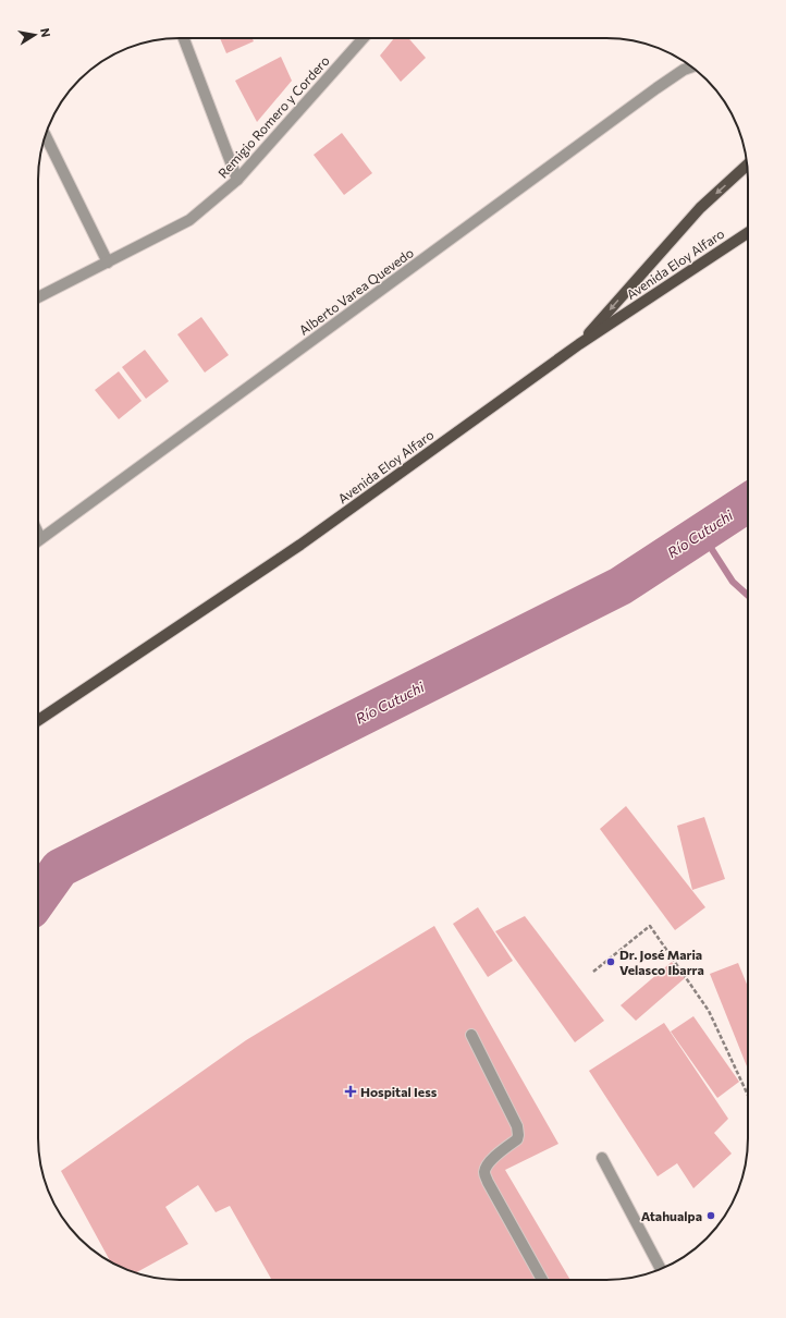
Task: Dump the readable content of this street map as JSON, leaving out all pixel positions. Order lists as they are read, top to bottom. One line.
{"streets":{"main road":["Avenida Eloy Alfaro"],"street":["Remigio Romero y Cordero","Alberto Varea Quevedo"]},"water":["Río Cutuchi"],"places":{"other":["Dr. José Maria Velasco Ibarra","Atahualpa"],"health":["Hospital Iess"]},"north":"right"}
